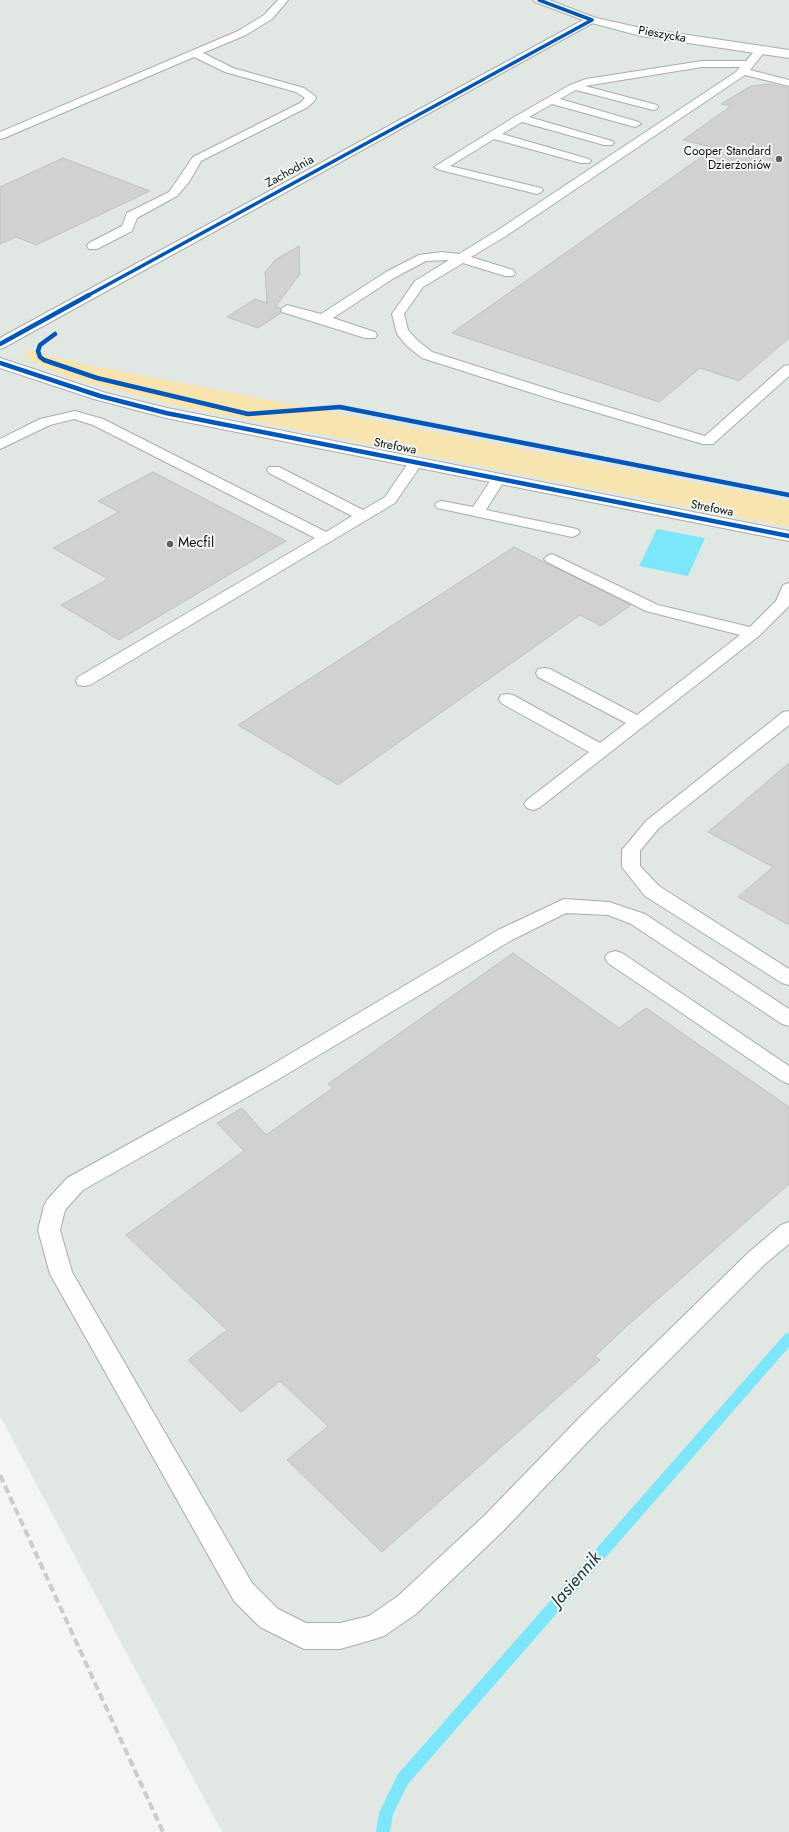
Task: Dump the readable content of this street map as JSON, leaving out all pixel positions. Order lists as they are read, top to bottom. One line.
{"streets":{"street":["Pieszycka","Zachodnia","Strefowa"]},"crossings":[["Pieszycka","Zachodnia"]],"water":["Jasiennik"],"places":["Cooper Standard Dzierżoniów","Mecfil"]}
